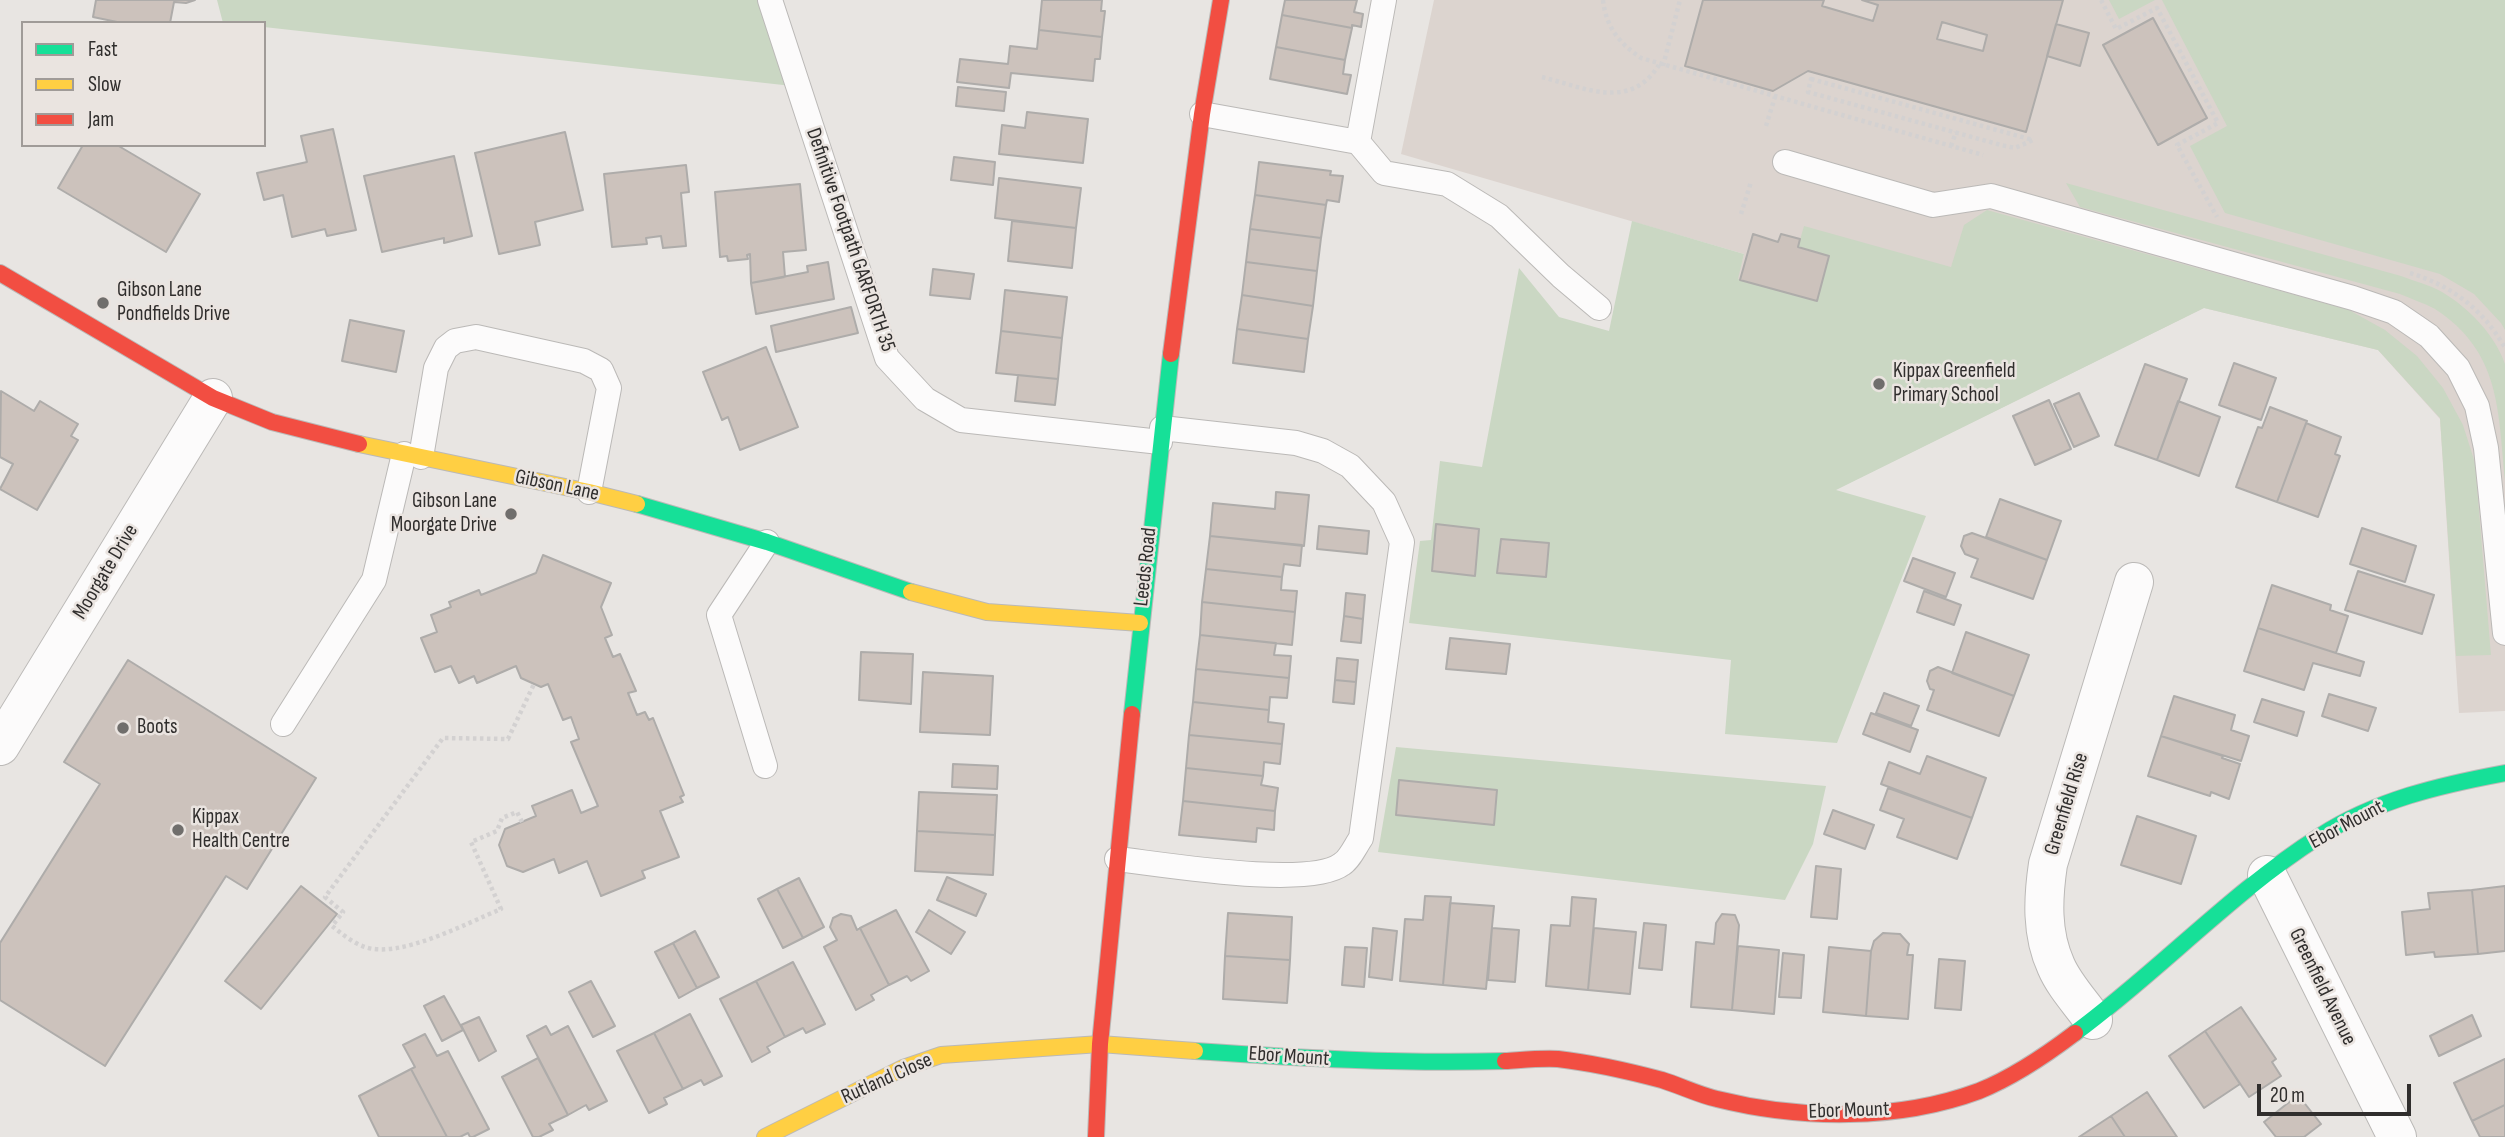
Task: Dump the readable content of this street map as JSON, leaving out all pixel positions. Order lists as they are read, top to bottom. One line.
{"streets":{"street":["Gibson Lane","Leeds Road","Moorgate Drive","Greenfield Rise","Ebor Mount","Greenfield Avenue","Rutland Close"],"lane":["Definitive Footpath GARFORTH 35"]},"crossings":[["Definitive Footpath GARFORTH 35","Leeds Road"],["Gibson Lane","Leeds Road"],["Gibson Lane","Moorgate Drive"],["Leeds Road","Ebor Mount"],["Leeds Road","Rutland Close"],["Greenfield Rise","Ebor Mount"],["Ebor Mount","Greenfield Avenue"],["Ebor Mount","Rutland Close"]],"places":["Gibson Lane Pondfields Drive","Kippax Greenfield Primary School","Gibson Lane Moorgate Drive","Boots","Kippax Health Centre"],"legend":["Fast","Slow","Jam"],"scale_bar":"20 m"}
